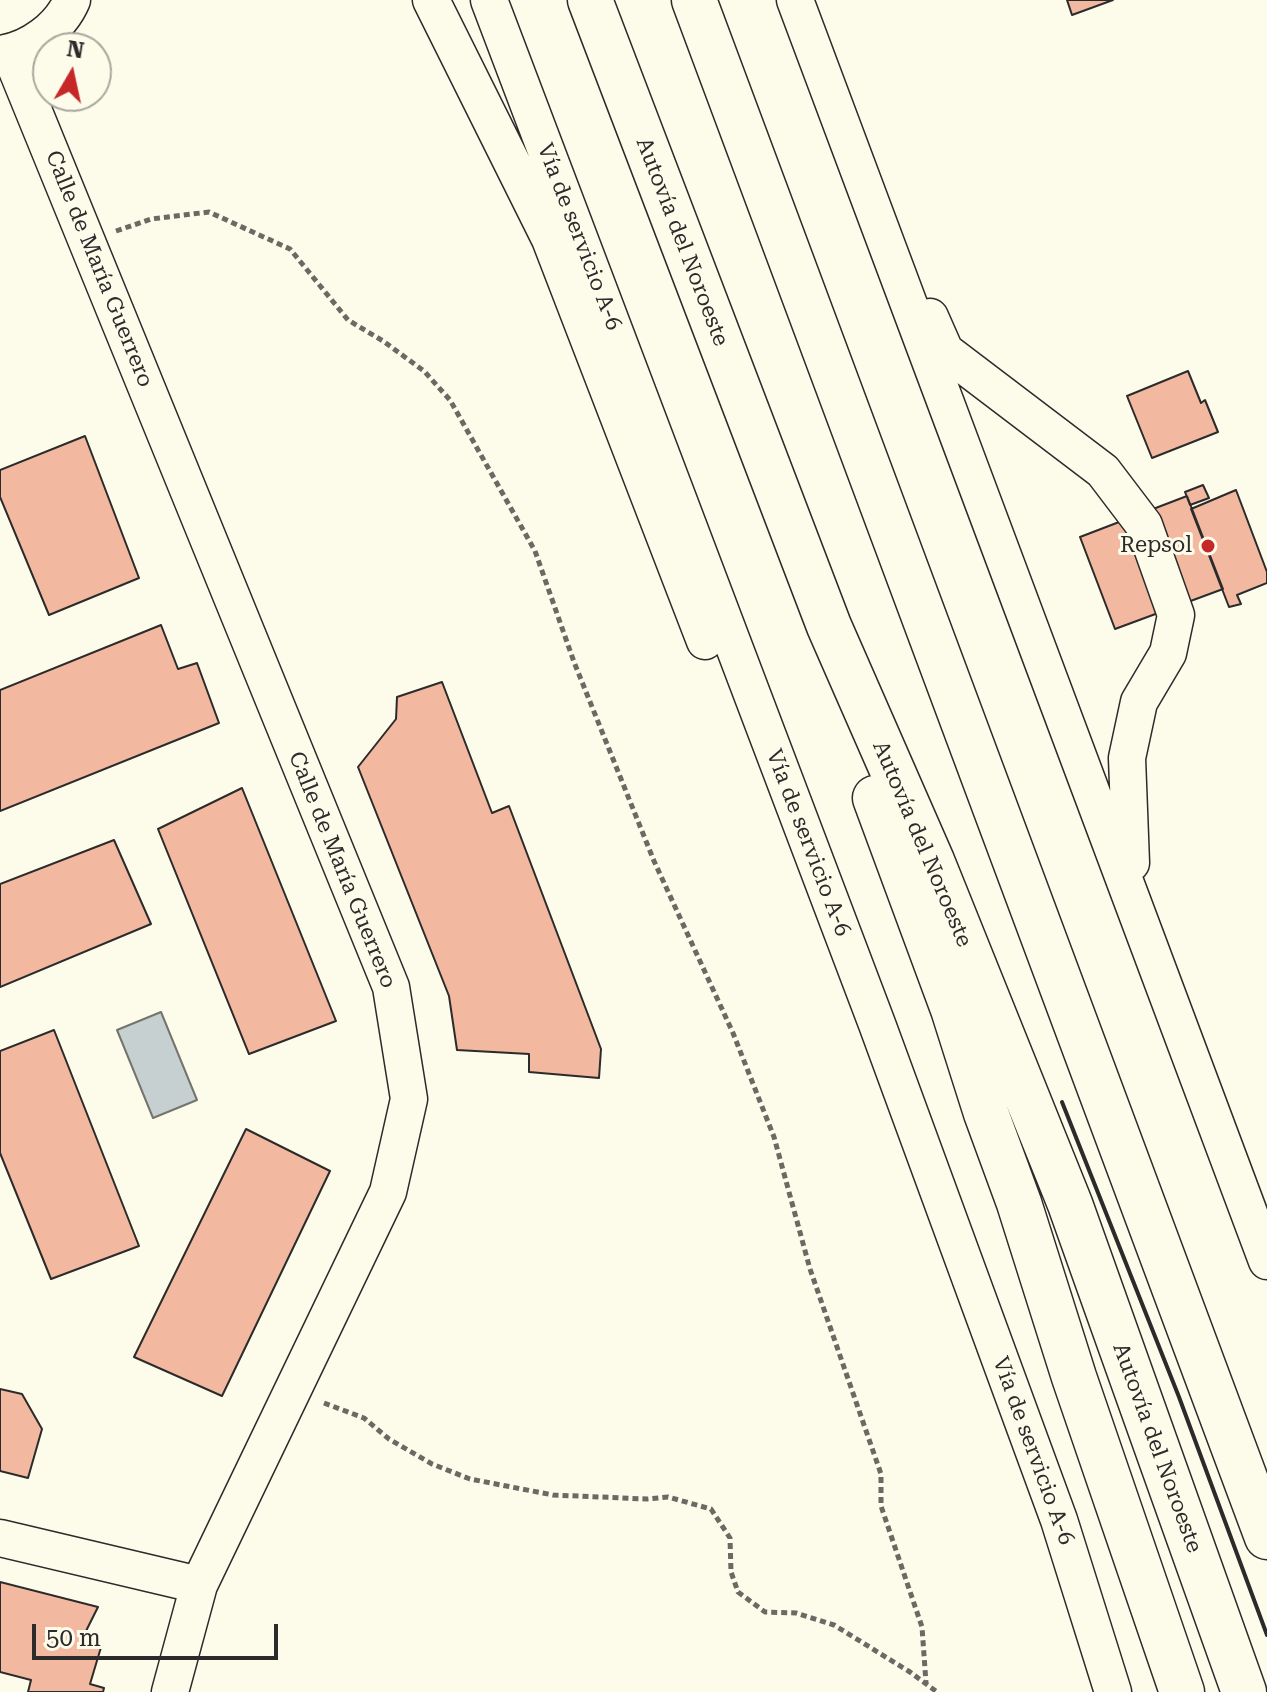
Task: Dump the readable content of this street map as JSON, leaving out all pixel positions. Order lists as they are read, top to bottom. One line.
{"streets":{"highway":["Autovía del Noroeste"],"street":["Vía de servicio A-6","Calle de María Guerrero"]},"places":["Repsol"],"scale_bar":"50 m","north":"top"}
